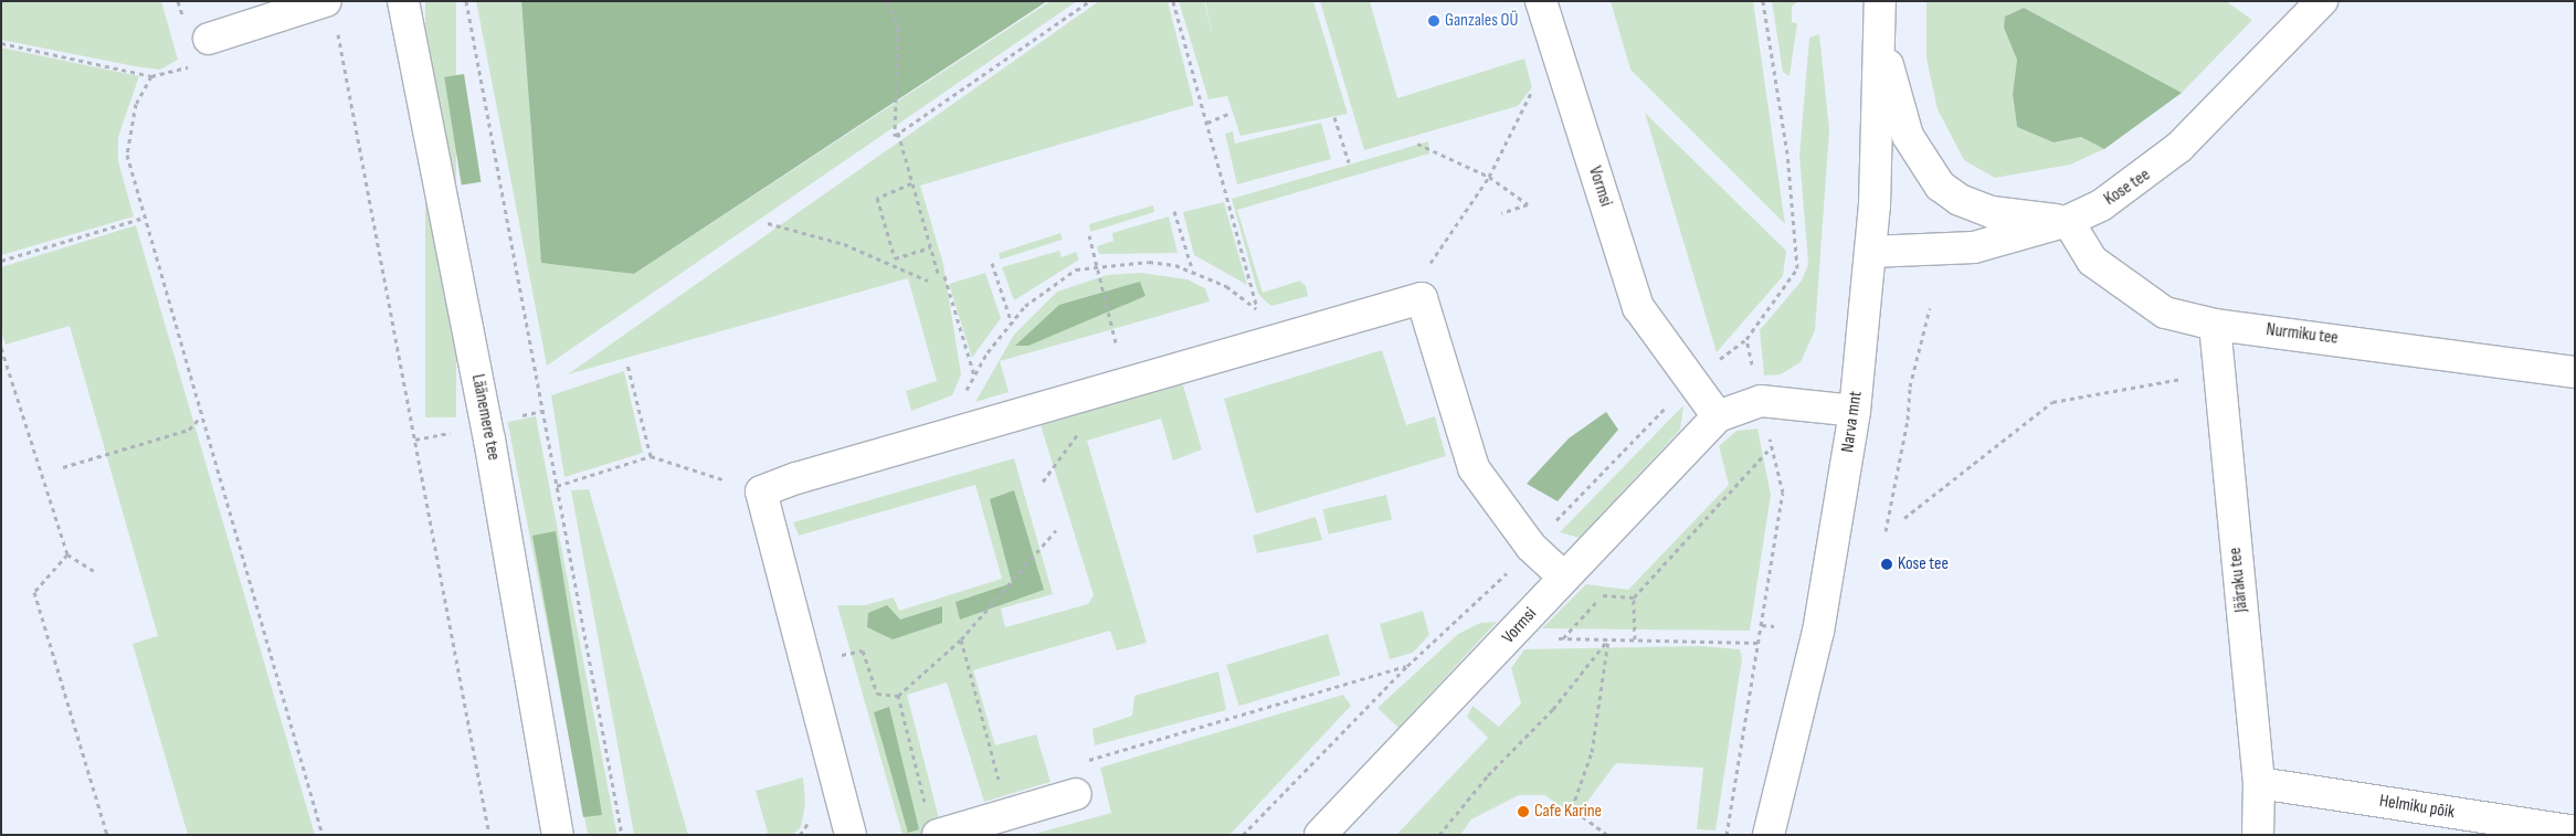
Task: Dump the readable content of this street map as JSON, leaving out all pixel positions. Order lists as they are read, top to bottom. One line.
{"streets":{"street":["Vormsi","Kose tee","Nurmiku tee","Läänemere tee","Narva mnt","Jääraku tee","Helmiku põik"]},"crossings":[["Vormsi","Narva mnt"],["Kose tee","Nurmiku tee"],["Kose tee","Narva mnt"],["Nurmiku tee","Jääraku tee"],["Jääraku tee","Helmiku põik"]],"places":["Ganzales OÜ","Kose tee","Cafe Karine"]}
